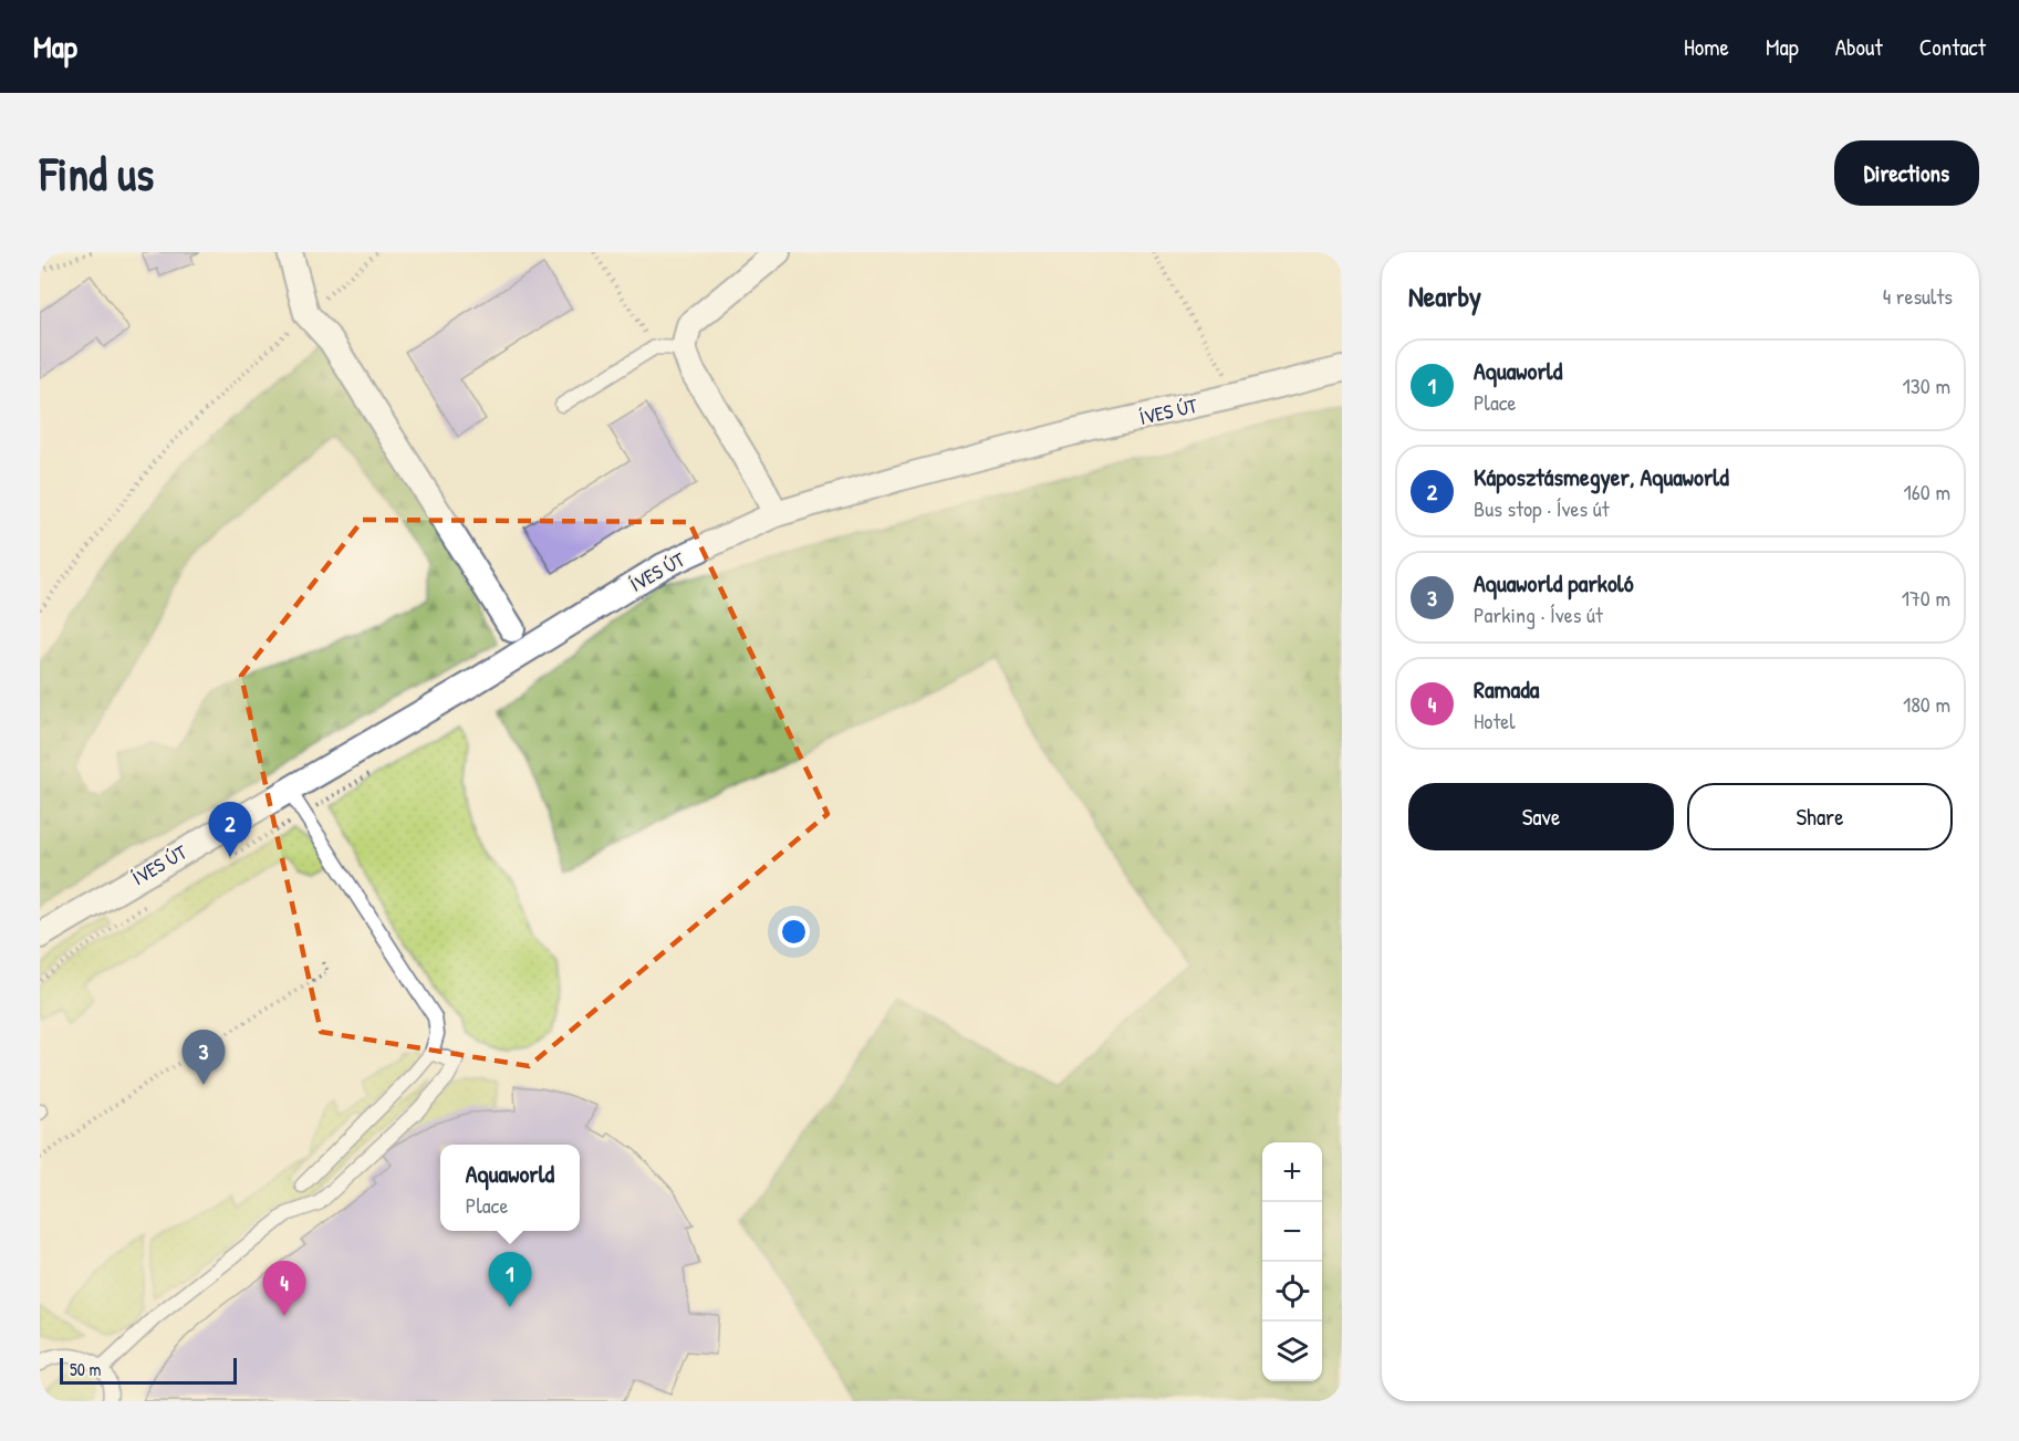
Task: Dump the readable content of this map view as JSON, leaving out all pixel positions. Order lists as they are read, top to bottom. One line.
{"streets":{"street":["ÍVES ÚT"]},"scale_bar":"50 m","page":{"header":"Map","nav":["Home","Map","About","Contact"],"buttons":["Directions",["Save","Share"]],"title":"Find us","heading":["Nearby","4 results"],"list":[{"mark":"1","name":"Aquaworld","note":"Place","value":"130 m"},{"mark":"2","name":"Káposztásmegyer, Aquaworld","note":"Bus stop · Íves út","value":"160 m"},{"mark":"3","name":"Aquaworld parkoló","note":"Parking · Íves út","value":"170 m"},{"mark":"4","name":"Ramada","note":"Hotel","value":"180 m"}],"pins":["2","3","1","4"],"map_buttons":["+","−"],"popup":["Aquaworld","Place"],"scale":"50 m"}}
